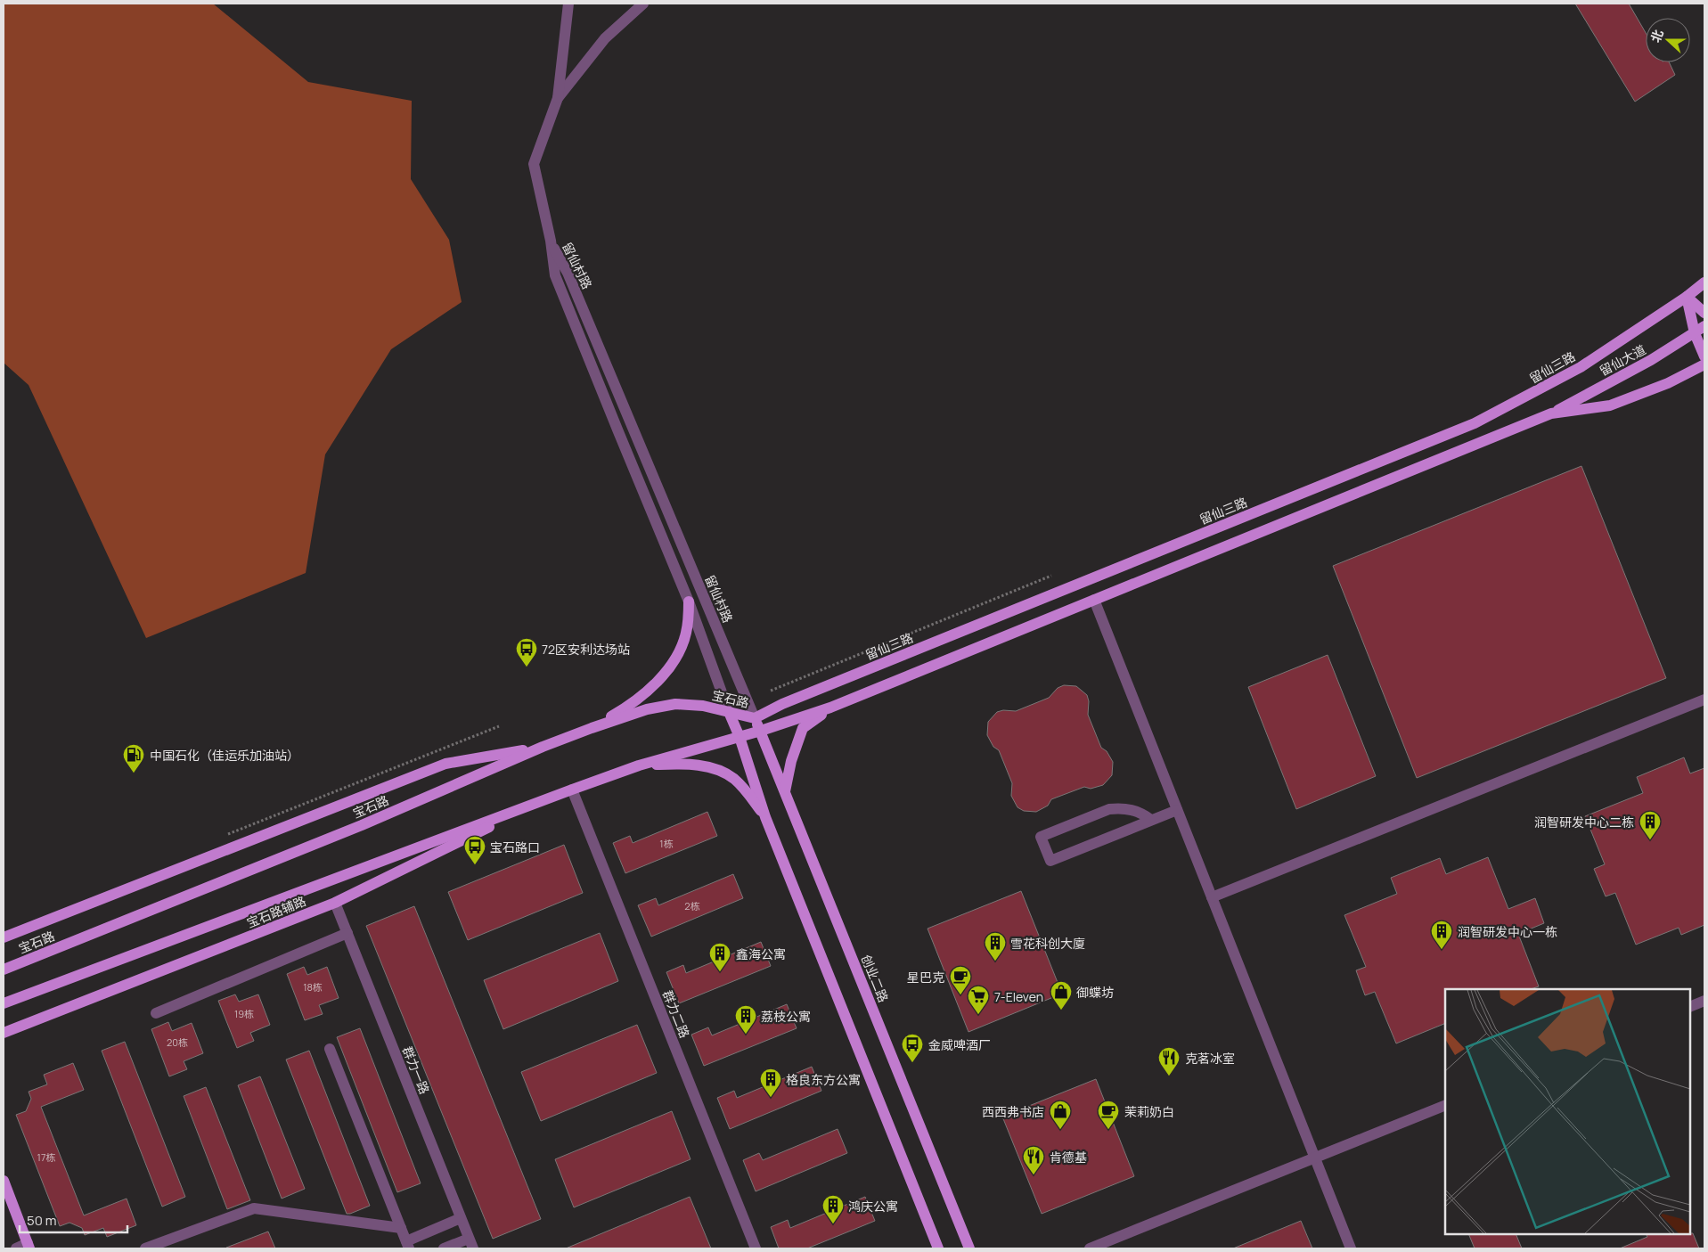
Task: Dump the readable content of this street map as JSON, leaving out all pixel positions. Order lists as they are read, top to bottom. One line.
{"streets":{"main road":["留仙大道","留仙三路","宝石路","宝石路辅路","创业二路"],"street":["留仙村路","群力二路","群力一路"]},"crossings":[["留仙村路","留仙三路"],["留仙村路","宝石路"],["留仙村路","创业二路"],["留仙三路","宝石路"],["留仙三路","创业二路"],["宝石路","创业二路"],["宝石路辅路","群力一路"]],"places":{"bus stop":["72区安利达场站","宝石路口","金威啤酒厂"],"fuel station":["中国石化（佳运乐加油站）"],"building":["润智研发中心二栋","润智研发中心一栋","雪花科创大廈","鑫海公寓","荔枝公寓","格良东方公寓","鸿庆公寓"],"cafe":["星巴克","茉莉奶白"],"shop":["御蝶坊","西西弗书店"],"supermarket":["7-Eleven"],"restaurant":["克茗冰室","肯德基"]},"house_numbers":["1栋","2栋","18栋","19栋","20栋","17栋"],"scale_bar":"50 m","north":"left"}
